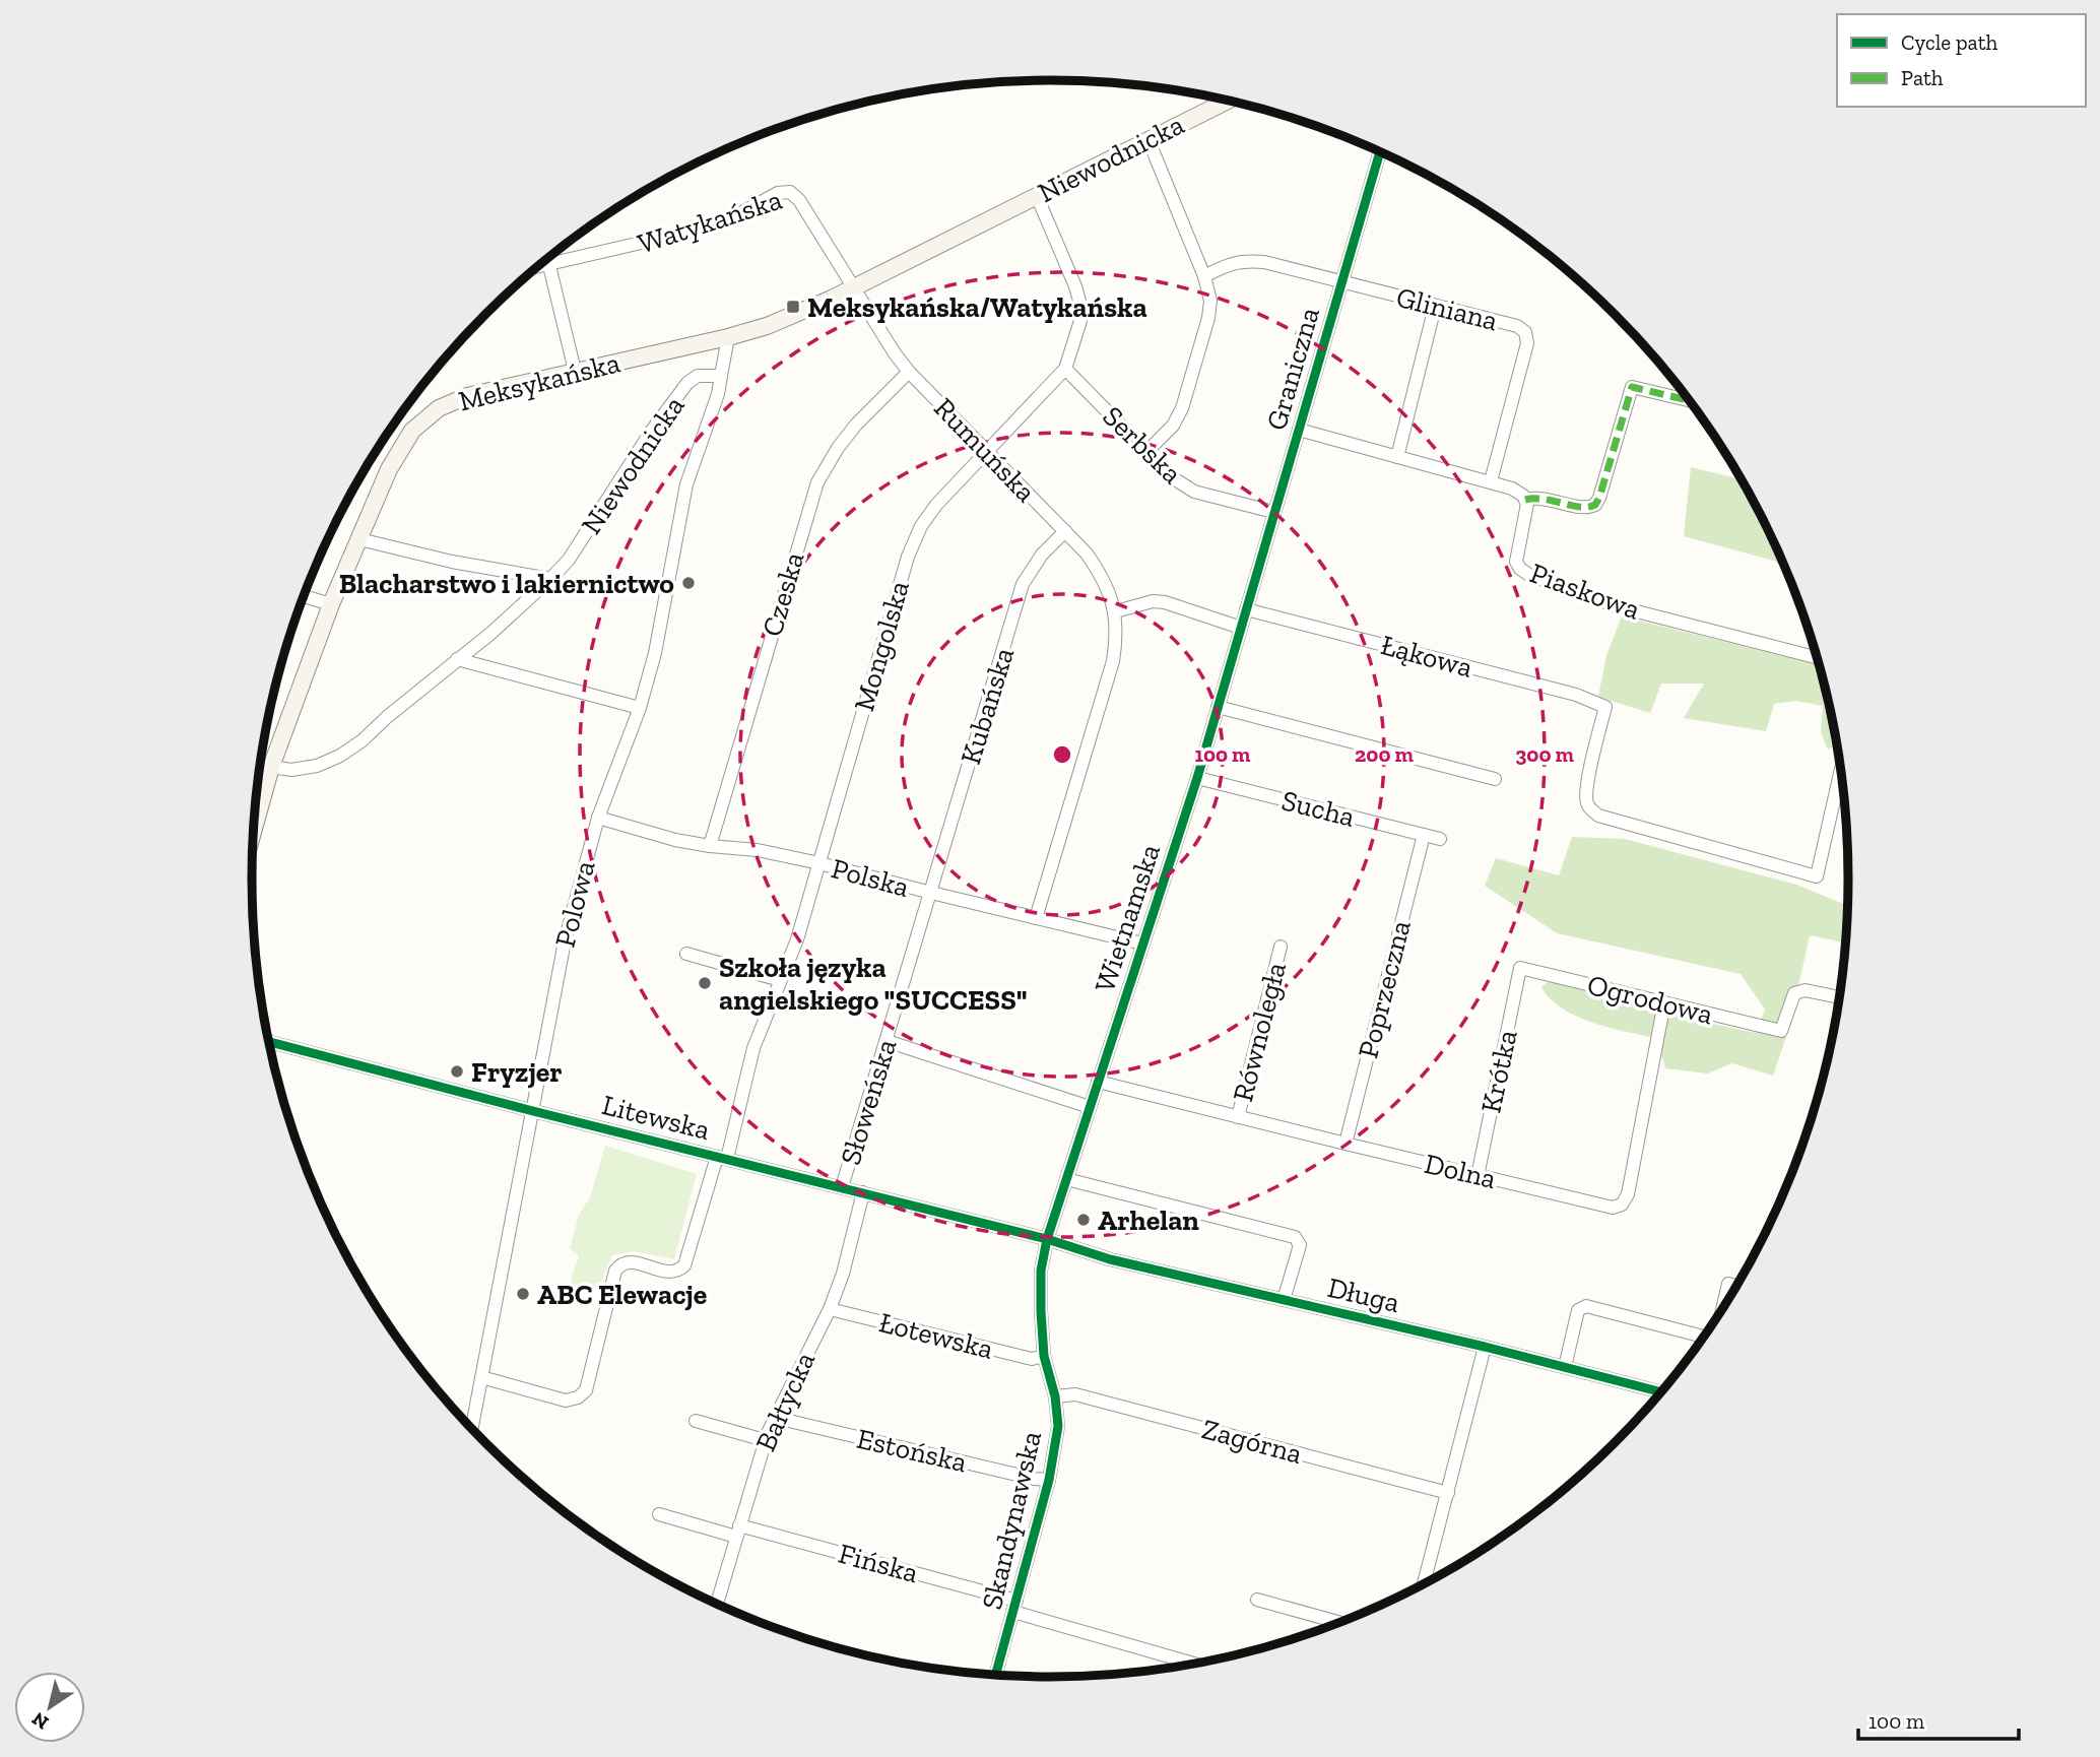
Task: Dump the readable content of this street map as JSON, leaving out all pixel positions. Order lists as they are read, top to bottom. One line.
{"streets":{"street":["Niewodnicka","Watykańska","Gliniana","Graniczna","Meksykańska","Serbska","Rumuńska","Piaskowa","Czeska","Mongolska","Łąkowa","Kubańska","Sucha","Polska","Polowa","Wietnamska","Poprzeczna","Ogrodowa","Równoległa","Krótka","Słoweńska","Litewska","Dolna","Długa","Łotewska","Bałtycka","Zagórna","Estońska","Skandynawska","Fińska"]},"crossings":[["Niewodnicka","Watykańska"],["Niewodnicka","Meksykańska"],["Niewodnicka","Rumuńska"],["Niewodnicka","Polowa"],["Watykańska","Rumuńska"],["Gliniana","Graniczna"],["Graniczna","Serbska"],["Graniczna","Łąkowa"],["Graniczna","Wietnamska"],["Serbska","Mongolska"],["Rumuńska","Czeska"],["Rumuńska","Mongolska"],["Rumuńska","Kubańska"],["Rumuńska","Polska"],["Czeska","Polska"],["Mongolska","Polska"],["Mongolska","Polowa"],["Mongolska","Litewska"],["Łąkowa","Wietnamska"],["Kubańska","Polska"],["Kubańska","Słoweńska"],["Sucha","Wietnamska"],["Sucha","Poprzeczna"],["Polska","Polowa"],["Polska","Wietnamska"],["Polska","Słoweńska"],["Polowa","Litewska"],["Wietnamska","Litewska"],["Wietnamska","Dolna"],["Wietnamska","Długa"],["Wietnamska","Skandynawska"],["Poprzeczna","Dolna"],["Ogrodowa","Krótka"],["Ogrodowa","Dolna"],["Równoległa","Dolna"],["Krótka","Dolna"],["Słoweńska","Litewska"],["Litewska","Długa"],["Litewska","Bałtycka"],["Litewska","Skandynawska"],["Długa","Skandynawska"],["Łotewska","Bałtycka"],["Łotewska","Skandynawska"],["Bałtycka","Estońska"],["Bałtycka","Fińska"],["Zagórna","Skandynawska"],["Estońska","Skandynawska"],["Skandynawska","Fińska"]],"places":{"transit":["Meksykańska/Watykańska"],"other":["Blacharstwo i lakiernictwo","Szkoła języka angielskiego \"SUCCESS\"","Fryzjer","Arhelan","ABC Elewacje"]},"legend":["Cycle path","Path"],"scale_bar":"100 m","north":"bottom left","rings":["100 m","200 m","300 m"]}
